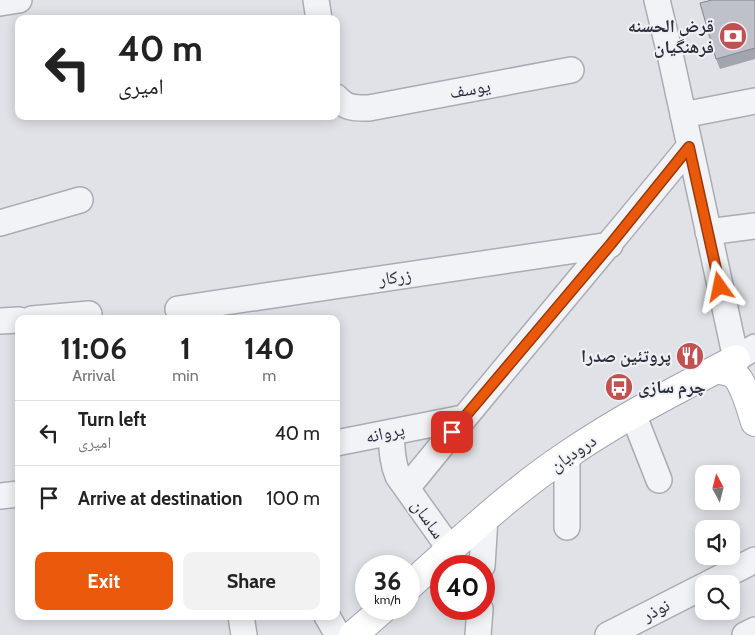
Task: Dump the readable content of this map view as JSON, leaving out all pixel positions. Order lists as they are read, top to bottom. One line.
{"streets":{"main road":["درودیان"],"street":["یوسف","زرکار","پروانه","ساسان","نوذر"]},"crossings":[["پروانه","ساسان"],["درودیان","ساسان"]],"places":{"bank":["قرض الحسنه فرهنگیان"],"restaurant":["پروتئین صدرا"],"bus stop":["چرم سازی"]},"north":"top","page":{"turn":["40 m","امیری"],"eta":["11:06","Arrival","1","min","140","m"],"list":[{"name":"Turn left","note":"امیری","value":"40 m"},{"name":"Arrive at destination","value":"100 m"}],"buttons":["Exit","Share"],"speed":"36 km/h","limit":"40"}}
